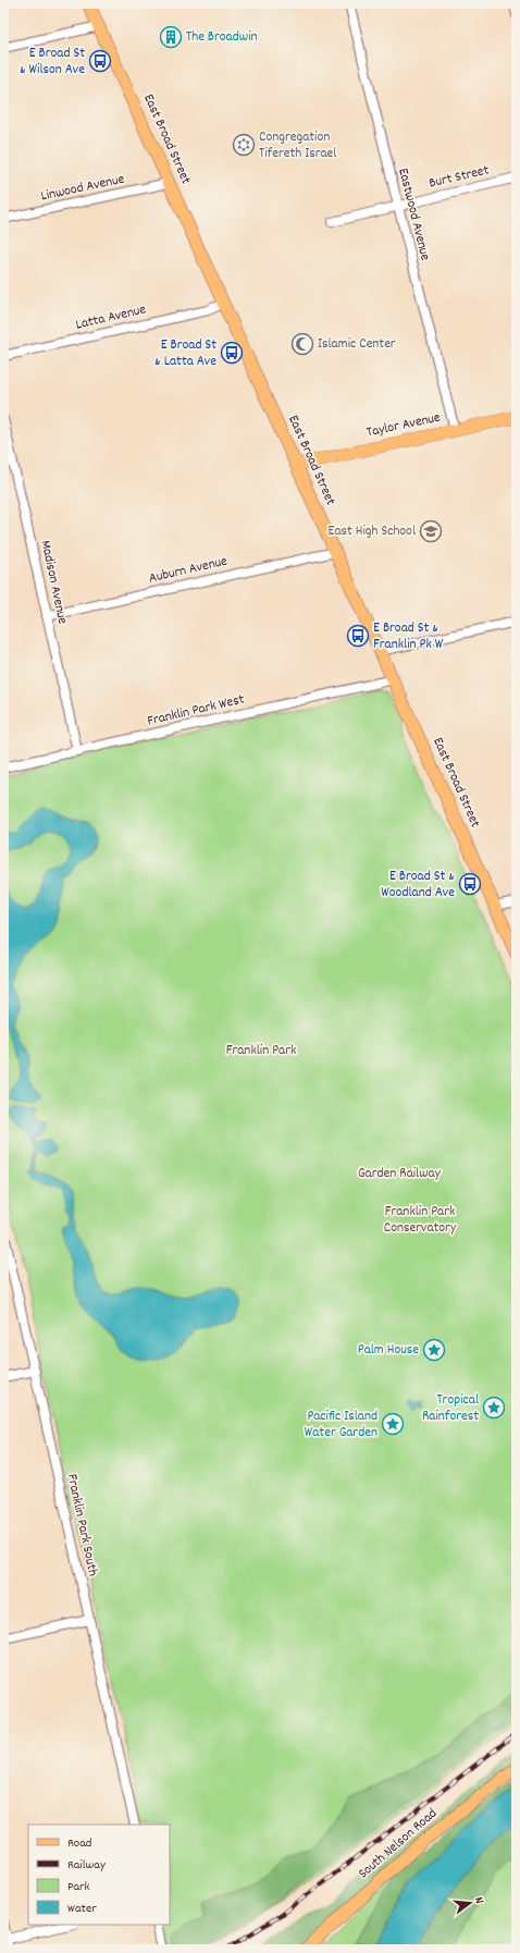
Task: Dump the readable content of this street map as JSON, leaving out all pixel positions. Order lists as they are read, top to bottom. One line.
{"streets":{"main road":["East Broad Street","Taylor Avenue","South Nelson Road"],"street":["Burt Street","Linwood Avenue","Eastwood Avenue","Latta Avenue","Auburn Avenue","Madison Avenue","Franklin Park West","Franklin Park South"]},"crossings":[["East Broad Street","Linwood Avenue"],["East Broad Street","Latta Avenue"],["East Broad Street","Taylor Avenue"],["East Broad Street","Auburn Avenue"],["East Broad Street","Franklin Park West"],["Burt Street","Eastwood Avenue"],["Eastwood Avenue","Taylor Avenue"],["Auburn Avenue","Madison Avenue"],["Madison Avenue","Franklin Park West"]],"parks":["Franklin Park","Garden Railway","Franklin Park Conservatory"],"places":{"building":["The Broadwin"],"bus stop":["E Broad St & Wilson Ave","E Broad St & Latta Ave","E Broad St & Franklin Pk W","E Broad St & Woodland Ave"],"synagogue":["Congregation Tifereth Israel"],"mosque":["Islamic Center"],"school or university":["East High School"],"place":["Palm House","Tropical Rainforest","Pacific Island Water Garden"]},"legend":["Road","Railway","Park","Water"],"north":"right"}
